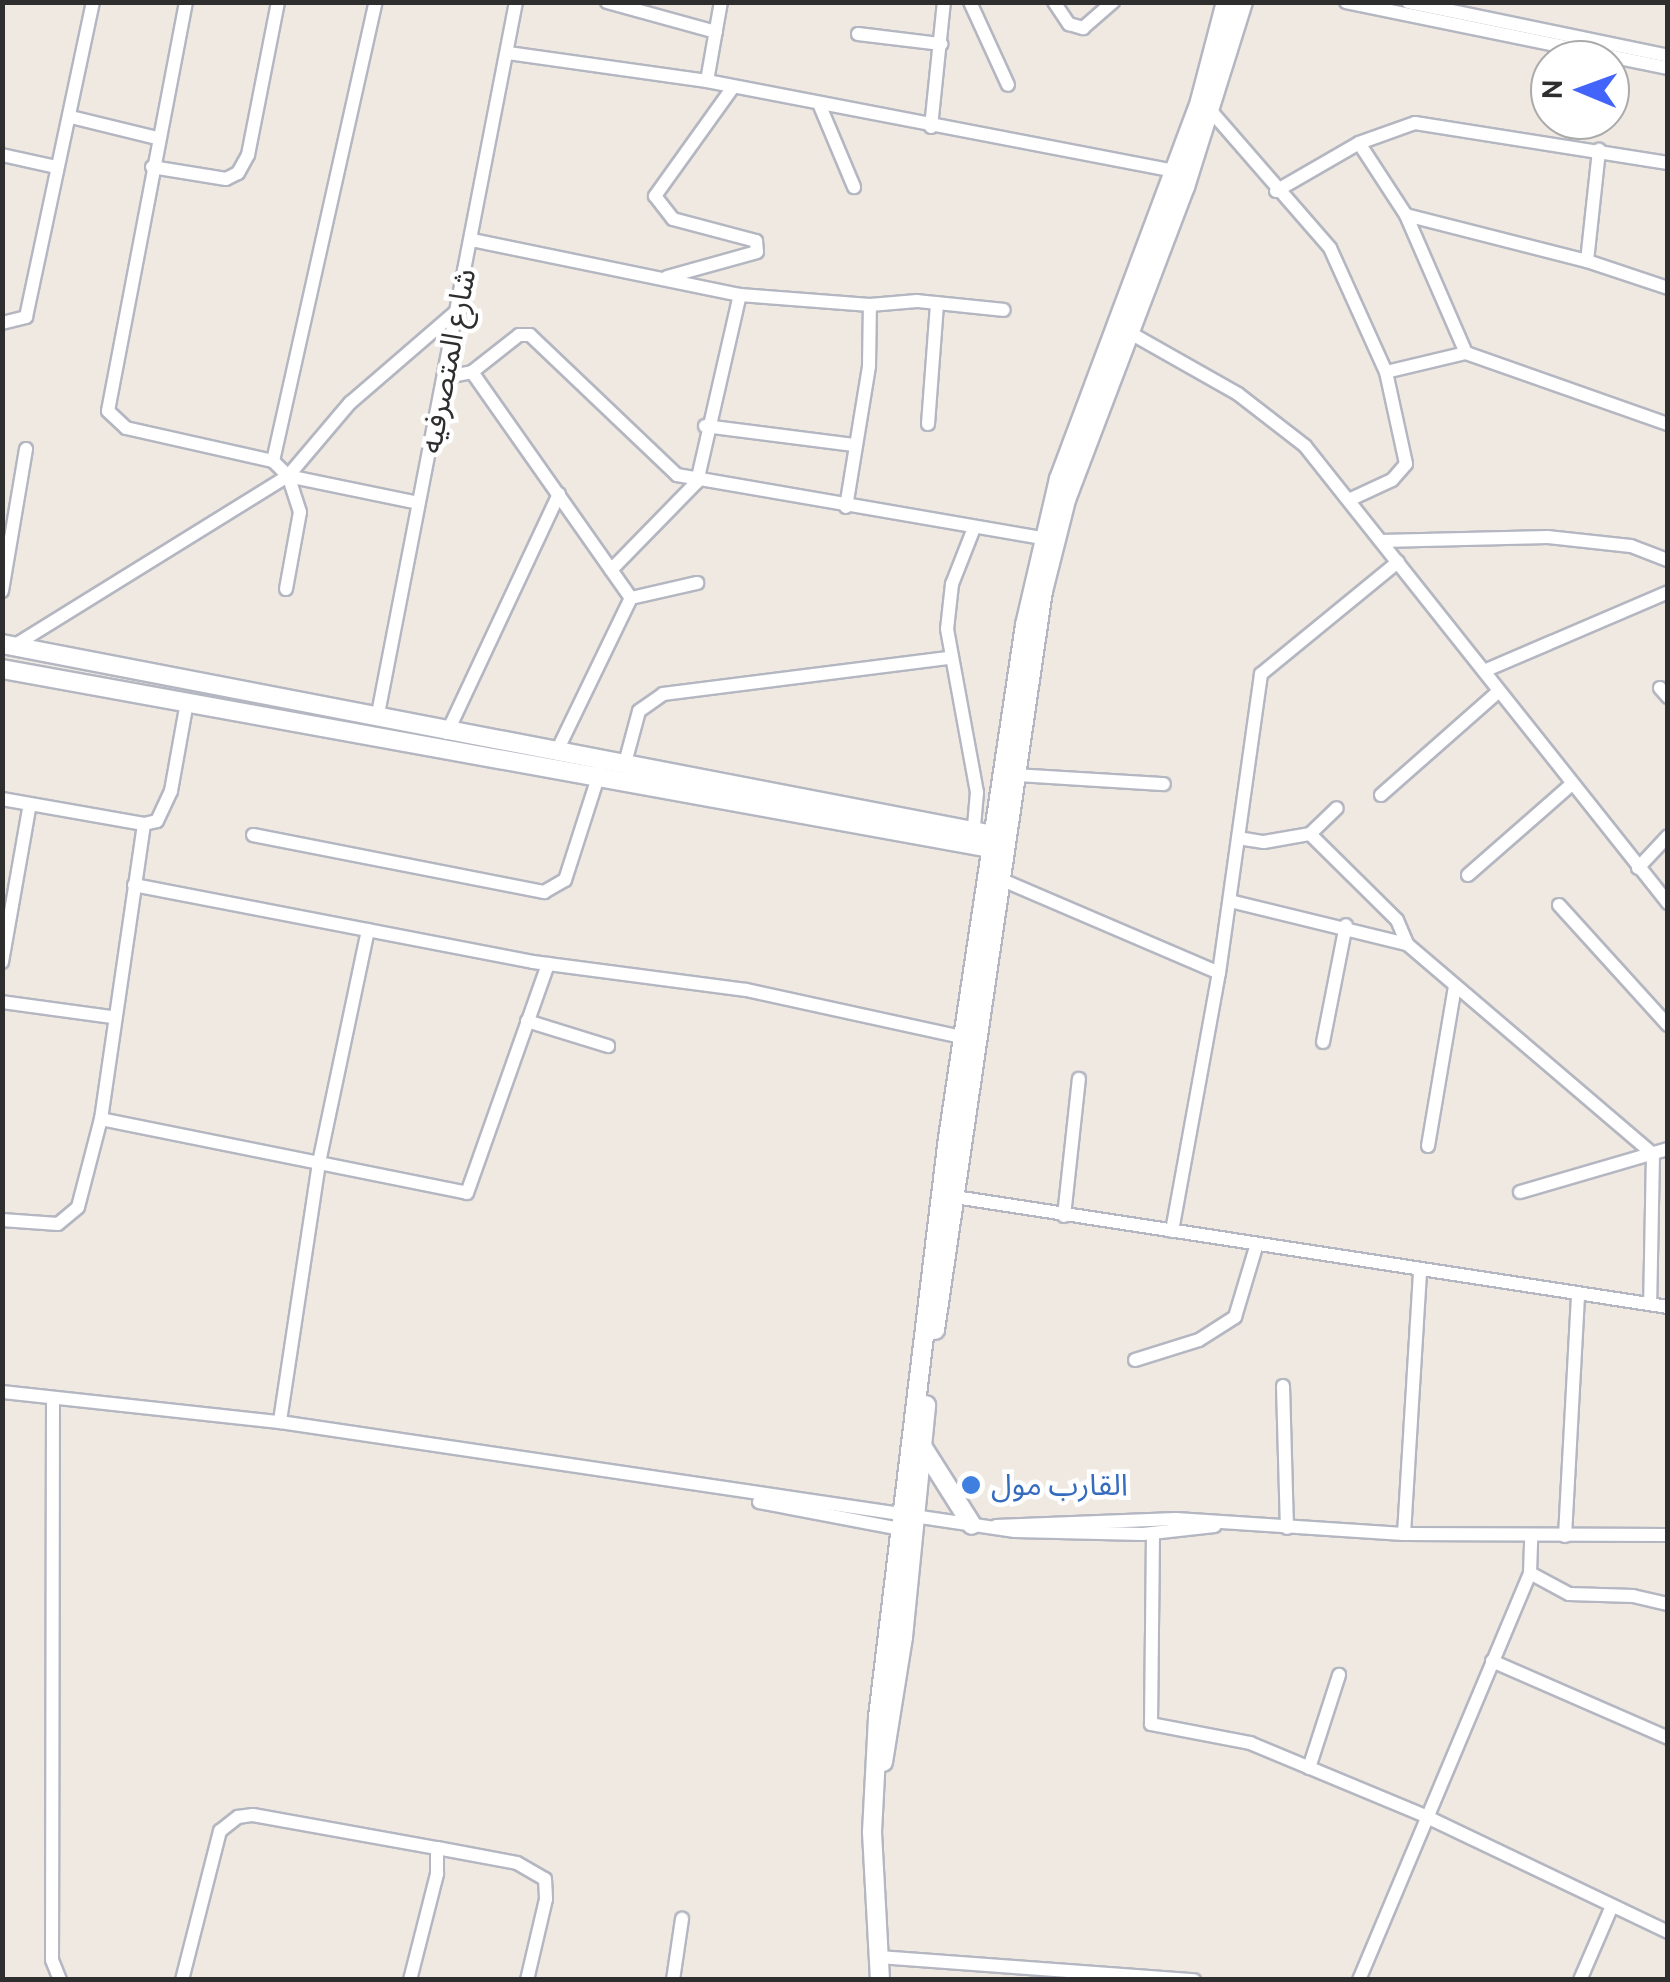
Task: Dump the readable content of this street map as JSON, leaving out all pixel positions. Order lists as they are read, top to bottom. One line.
{"streets":{"street":["شارع المتصرفيه"]},"places":["القارب مول"],"north":"left"}
